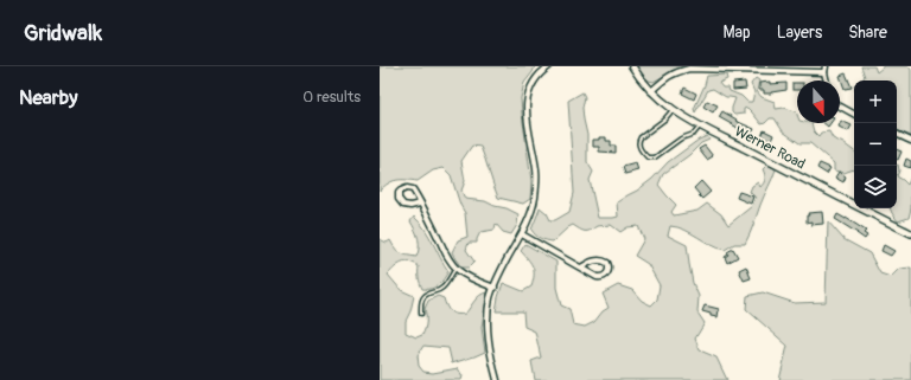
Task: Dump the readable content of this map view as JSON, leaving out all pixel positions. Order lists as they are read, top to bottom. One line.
{"streets":{"street":["Werner Road"]},"north":"bottom","page":{"header":"Gridwalk","nav":["Map","Layers","Share"],"heading":["Nearby","0 results"],"map_buttons":["+","−"]}}
